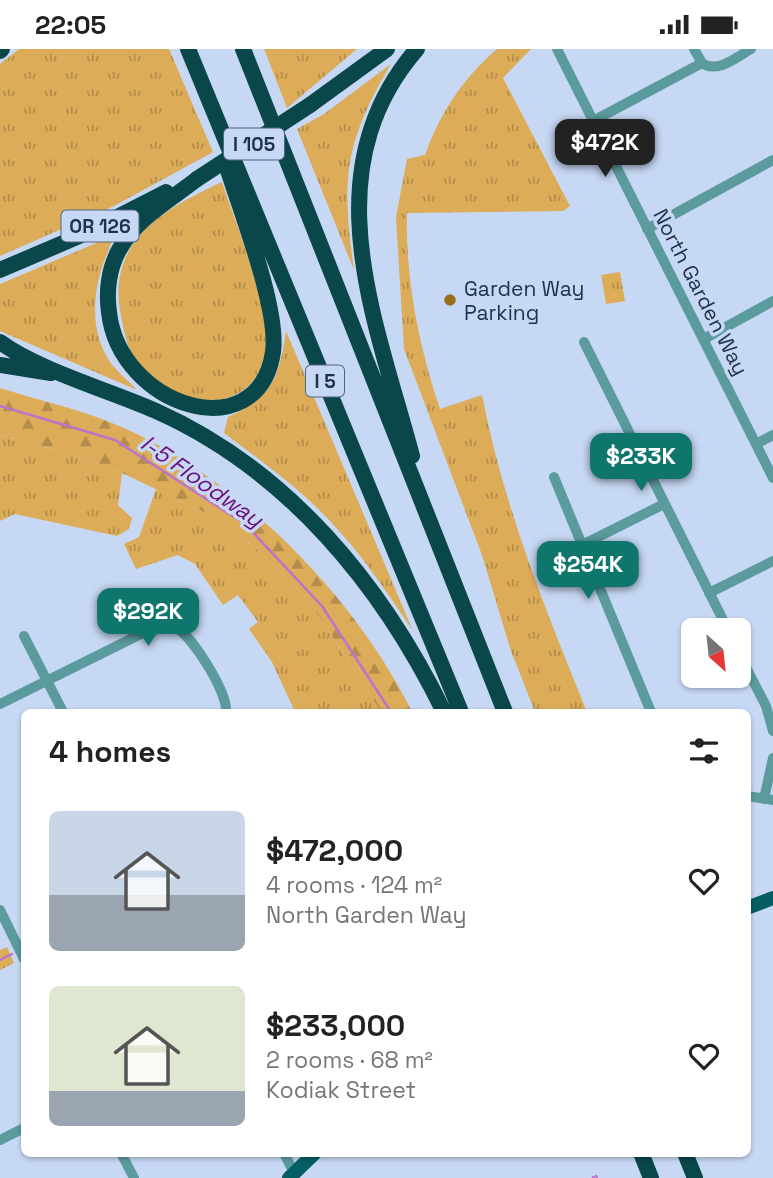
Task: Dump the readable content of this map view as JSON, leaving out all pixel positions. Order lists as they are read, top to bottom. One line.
{"streets":{"highway":["I 105","OR 126","I 5"],"street":["North Garden Way"]},"crossings":[["I 105","OR 126"]],"water":["I-5 Floodway"],"places":["Garden Way Parking"],"north":"bottom right","page":{"status":"22:05","price":["$472K","$233K","$254K","$292K"],"heading":"4 homes","list":[{"name":"$472,000","note":"4 rooms · 124 m² · North Garden Way"},{"name":"$233,000","note":"2 rooms · 68 m² · Kodiak Street"}]}}
